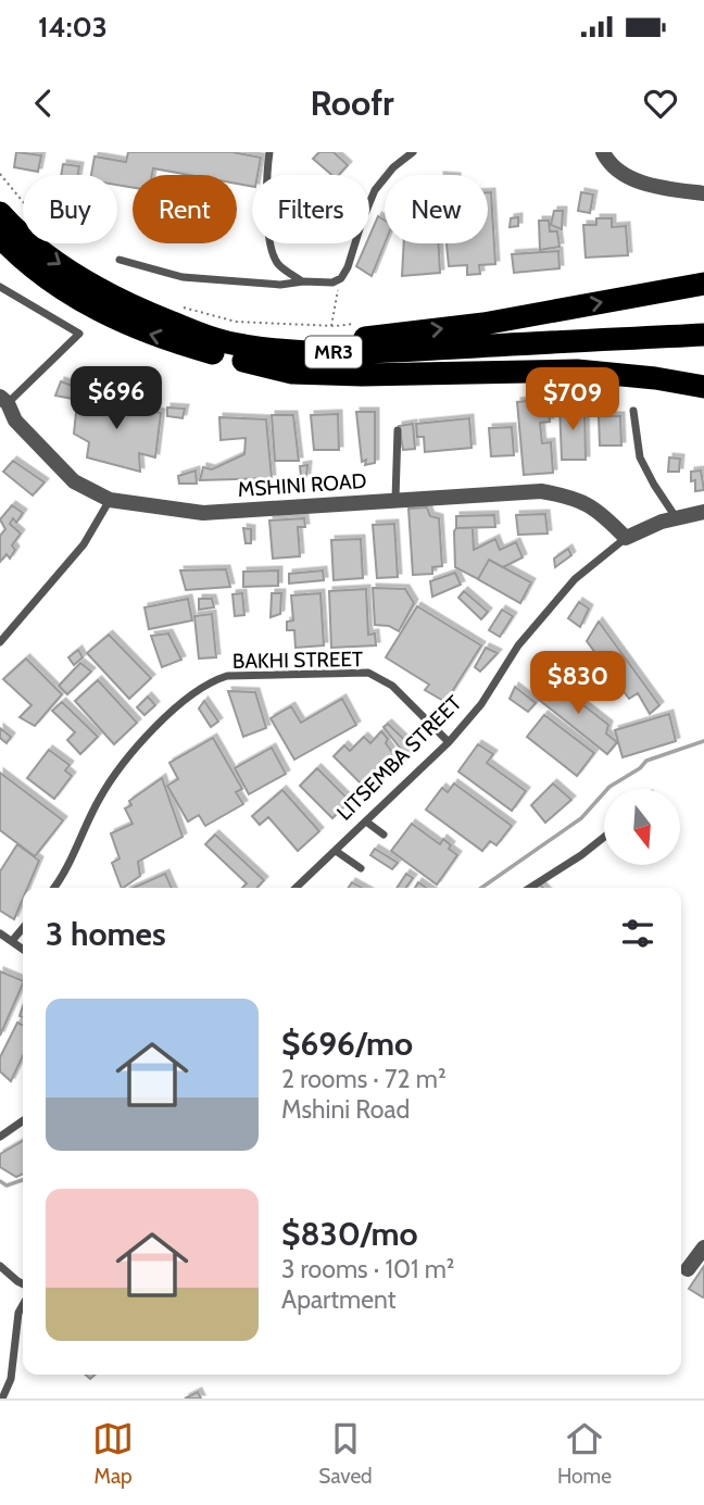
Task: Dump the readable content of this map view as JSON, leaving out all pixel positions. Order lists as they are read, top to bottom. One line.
{"streets":{"highway":["MR3"],"street":["MSHINI ROAD","LITSEMBA STREET"],"lane":["BAKHI STREET"]},"crossings":[["MSHINI ROAD","LITSEMBA STREET"],["BAKHI STREET","LITSEMBA STREET"]],"north":"bottom","page":{"status":"14:03","header":"Roofr","chip":["Buy","Rent","Filters","New"],"price":["$696","$709","$830"],"heading":"3 homes","list":[{"name":"$696/mo","note":"2 rooms · 72 m² · Mshini Road"},{"name":"$830/mo","note":"3 rooms · 101 m² · Apartment"}],"tabs":["Map","Saved","Home"]}}
